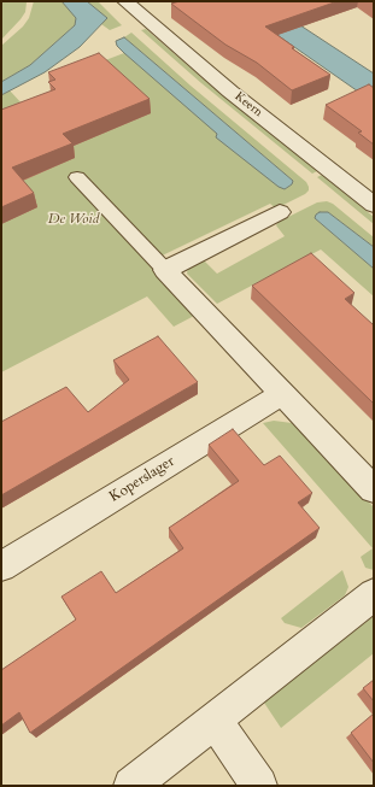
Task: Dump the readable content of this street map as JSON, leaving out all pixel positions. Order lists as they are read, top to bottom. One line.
{"streets":{"street":["Keern","Koperslager"]},"parks":["De Woid"]}
